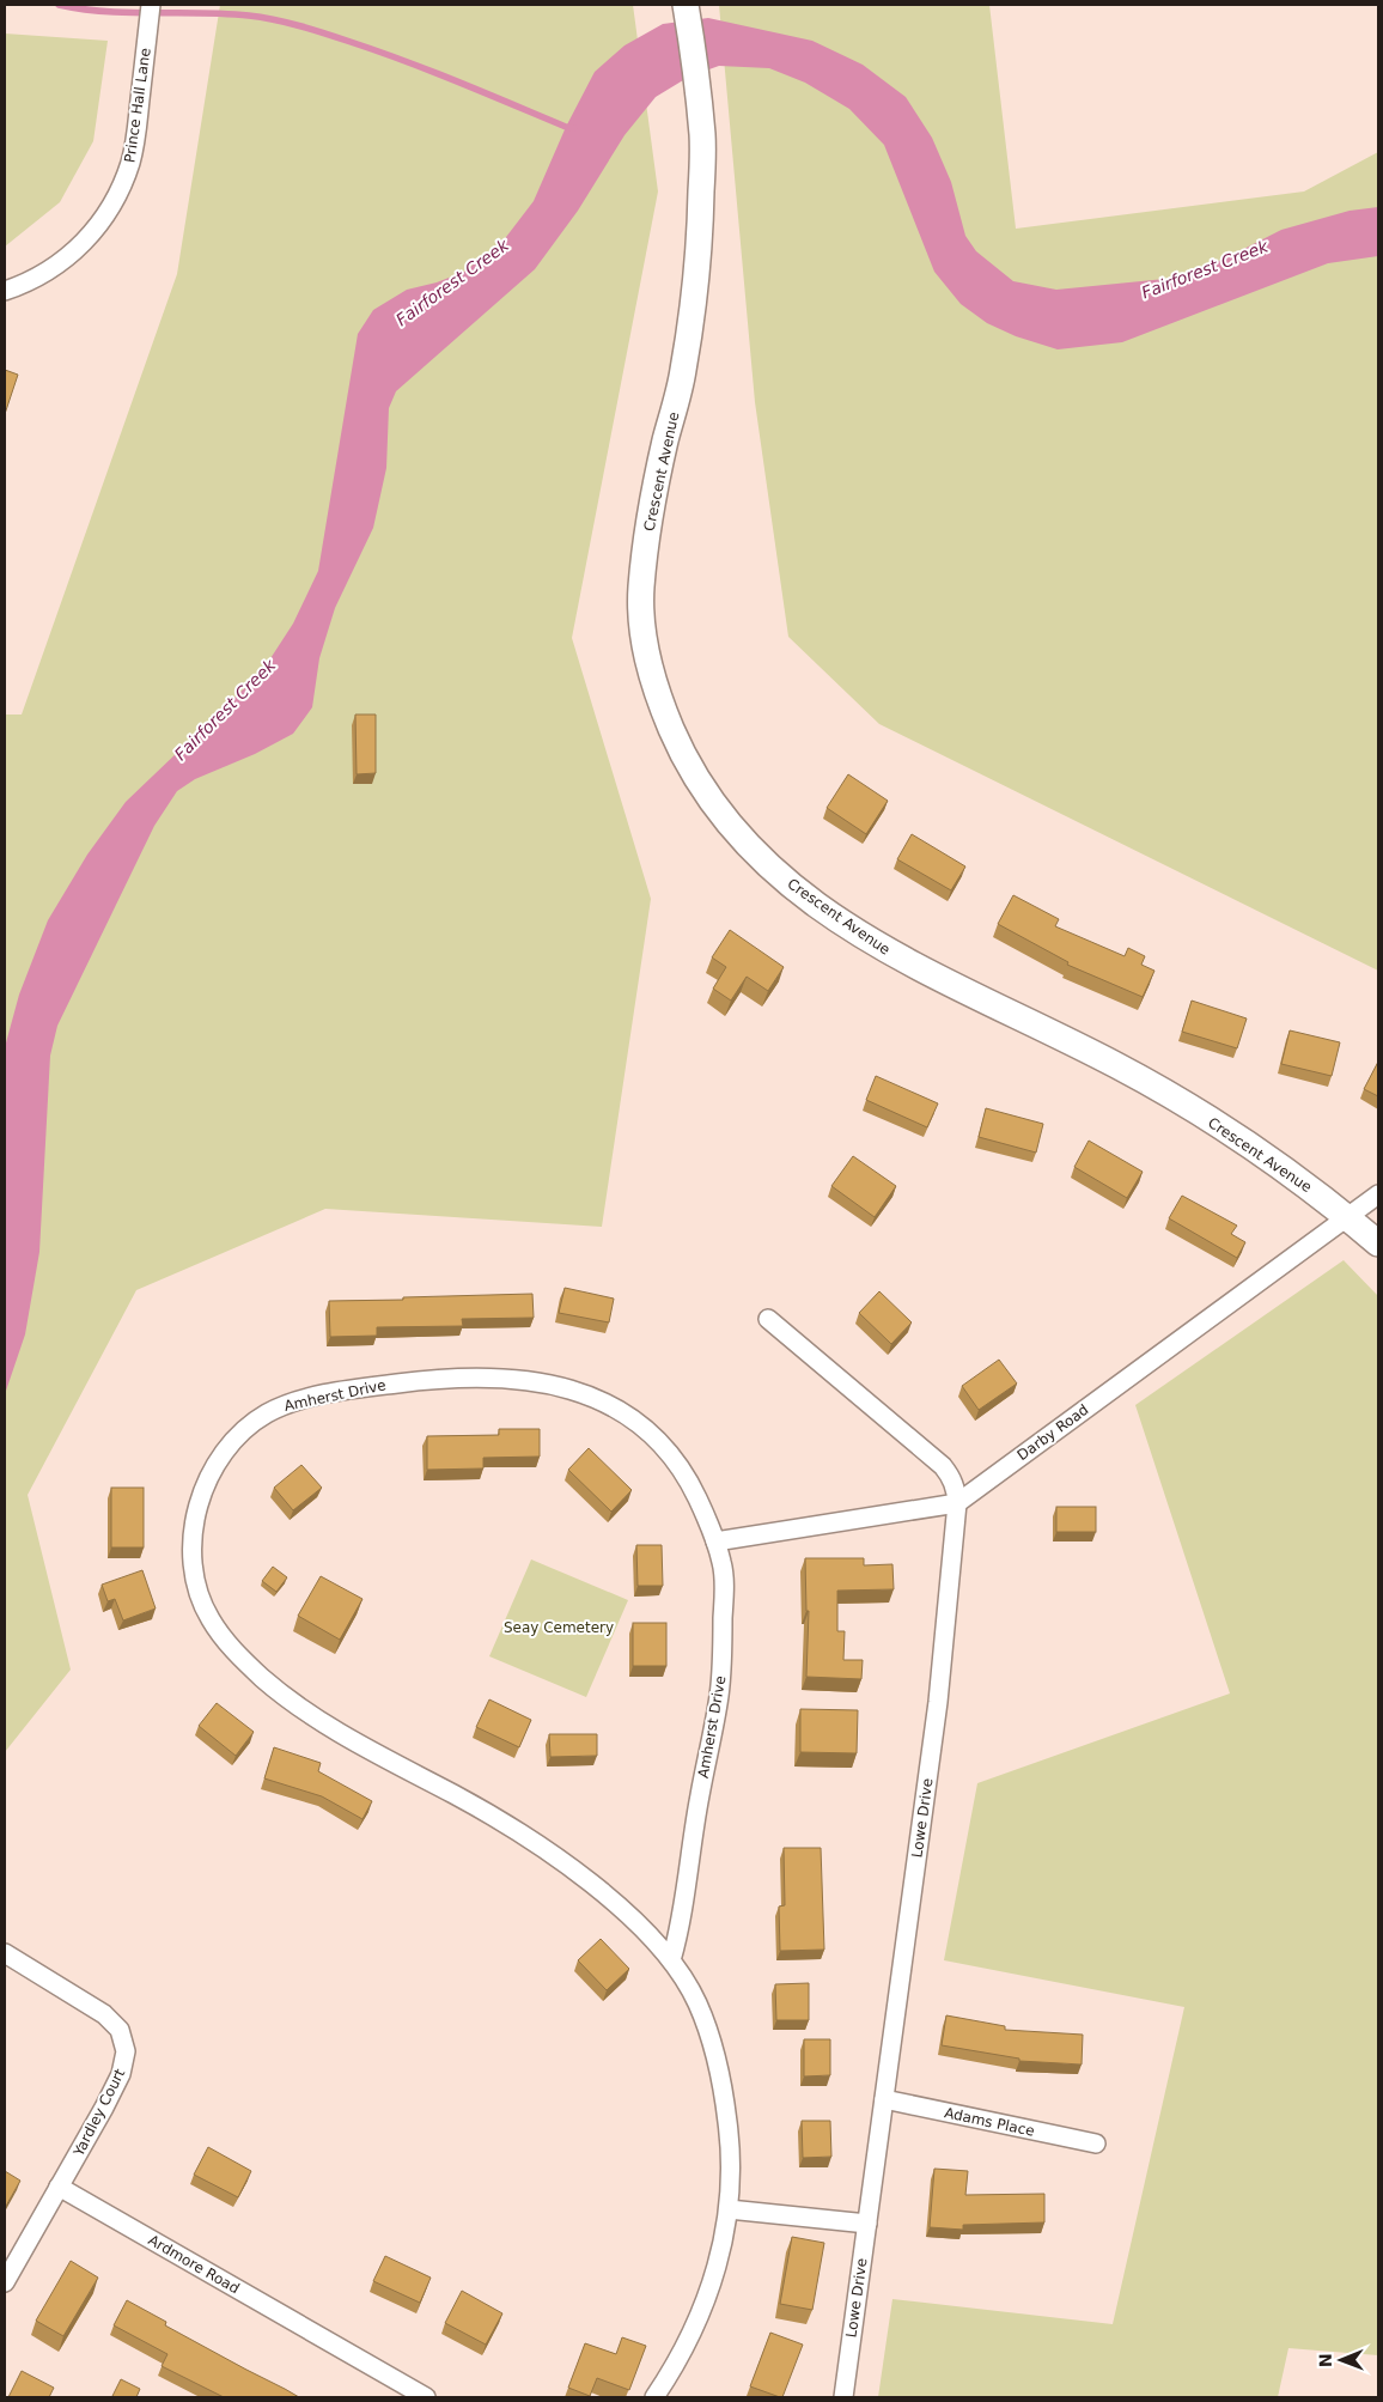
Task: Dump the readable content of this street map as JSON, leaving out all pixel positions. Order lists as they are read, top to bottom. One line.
{"streets":{"street":["Prince Hall Lane","Crescent Avenue","Amherst Drive","Darby Road","Lowe Drive","Yardley Court","Adams Place","Ardmore Road"]},"crossings":[["Crescent Avenue","Darby Road"],["Amherst Drive","Darby Road"],["Darby Road","Lowe Drive"],["Lowe Drive","Adams Place"],["Yardley Court","Ardmore Road"]],"water":["Fairforest Creek"],"parks":["Seay Cemetery"],"north":"left"}
